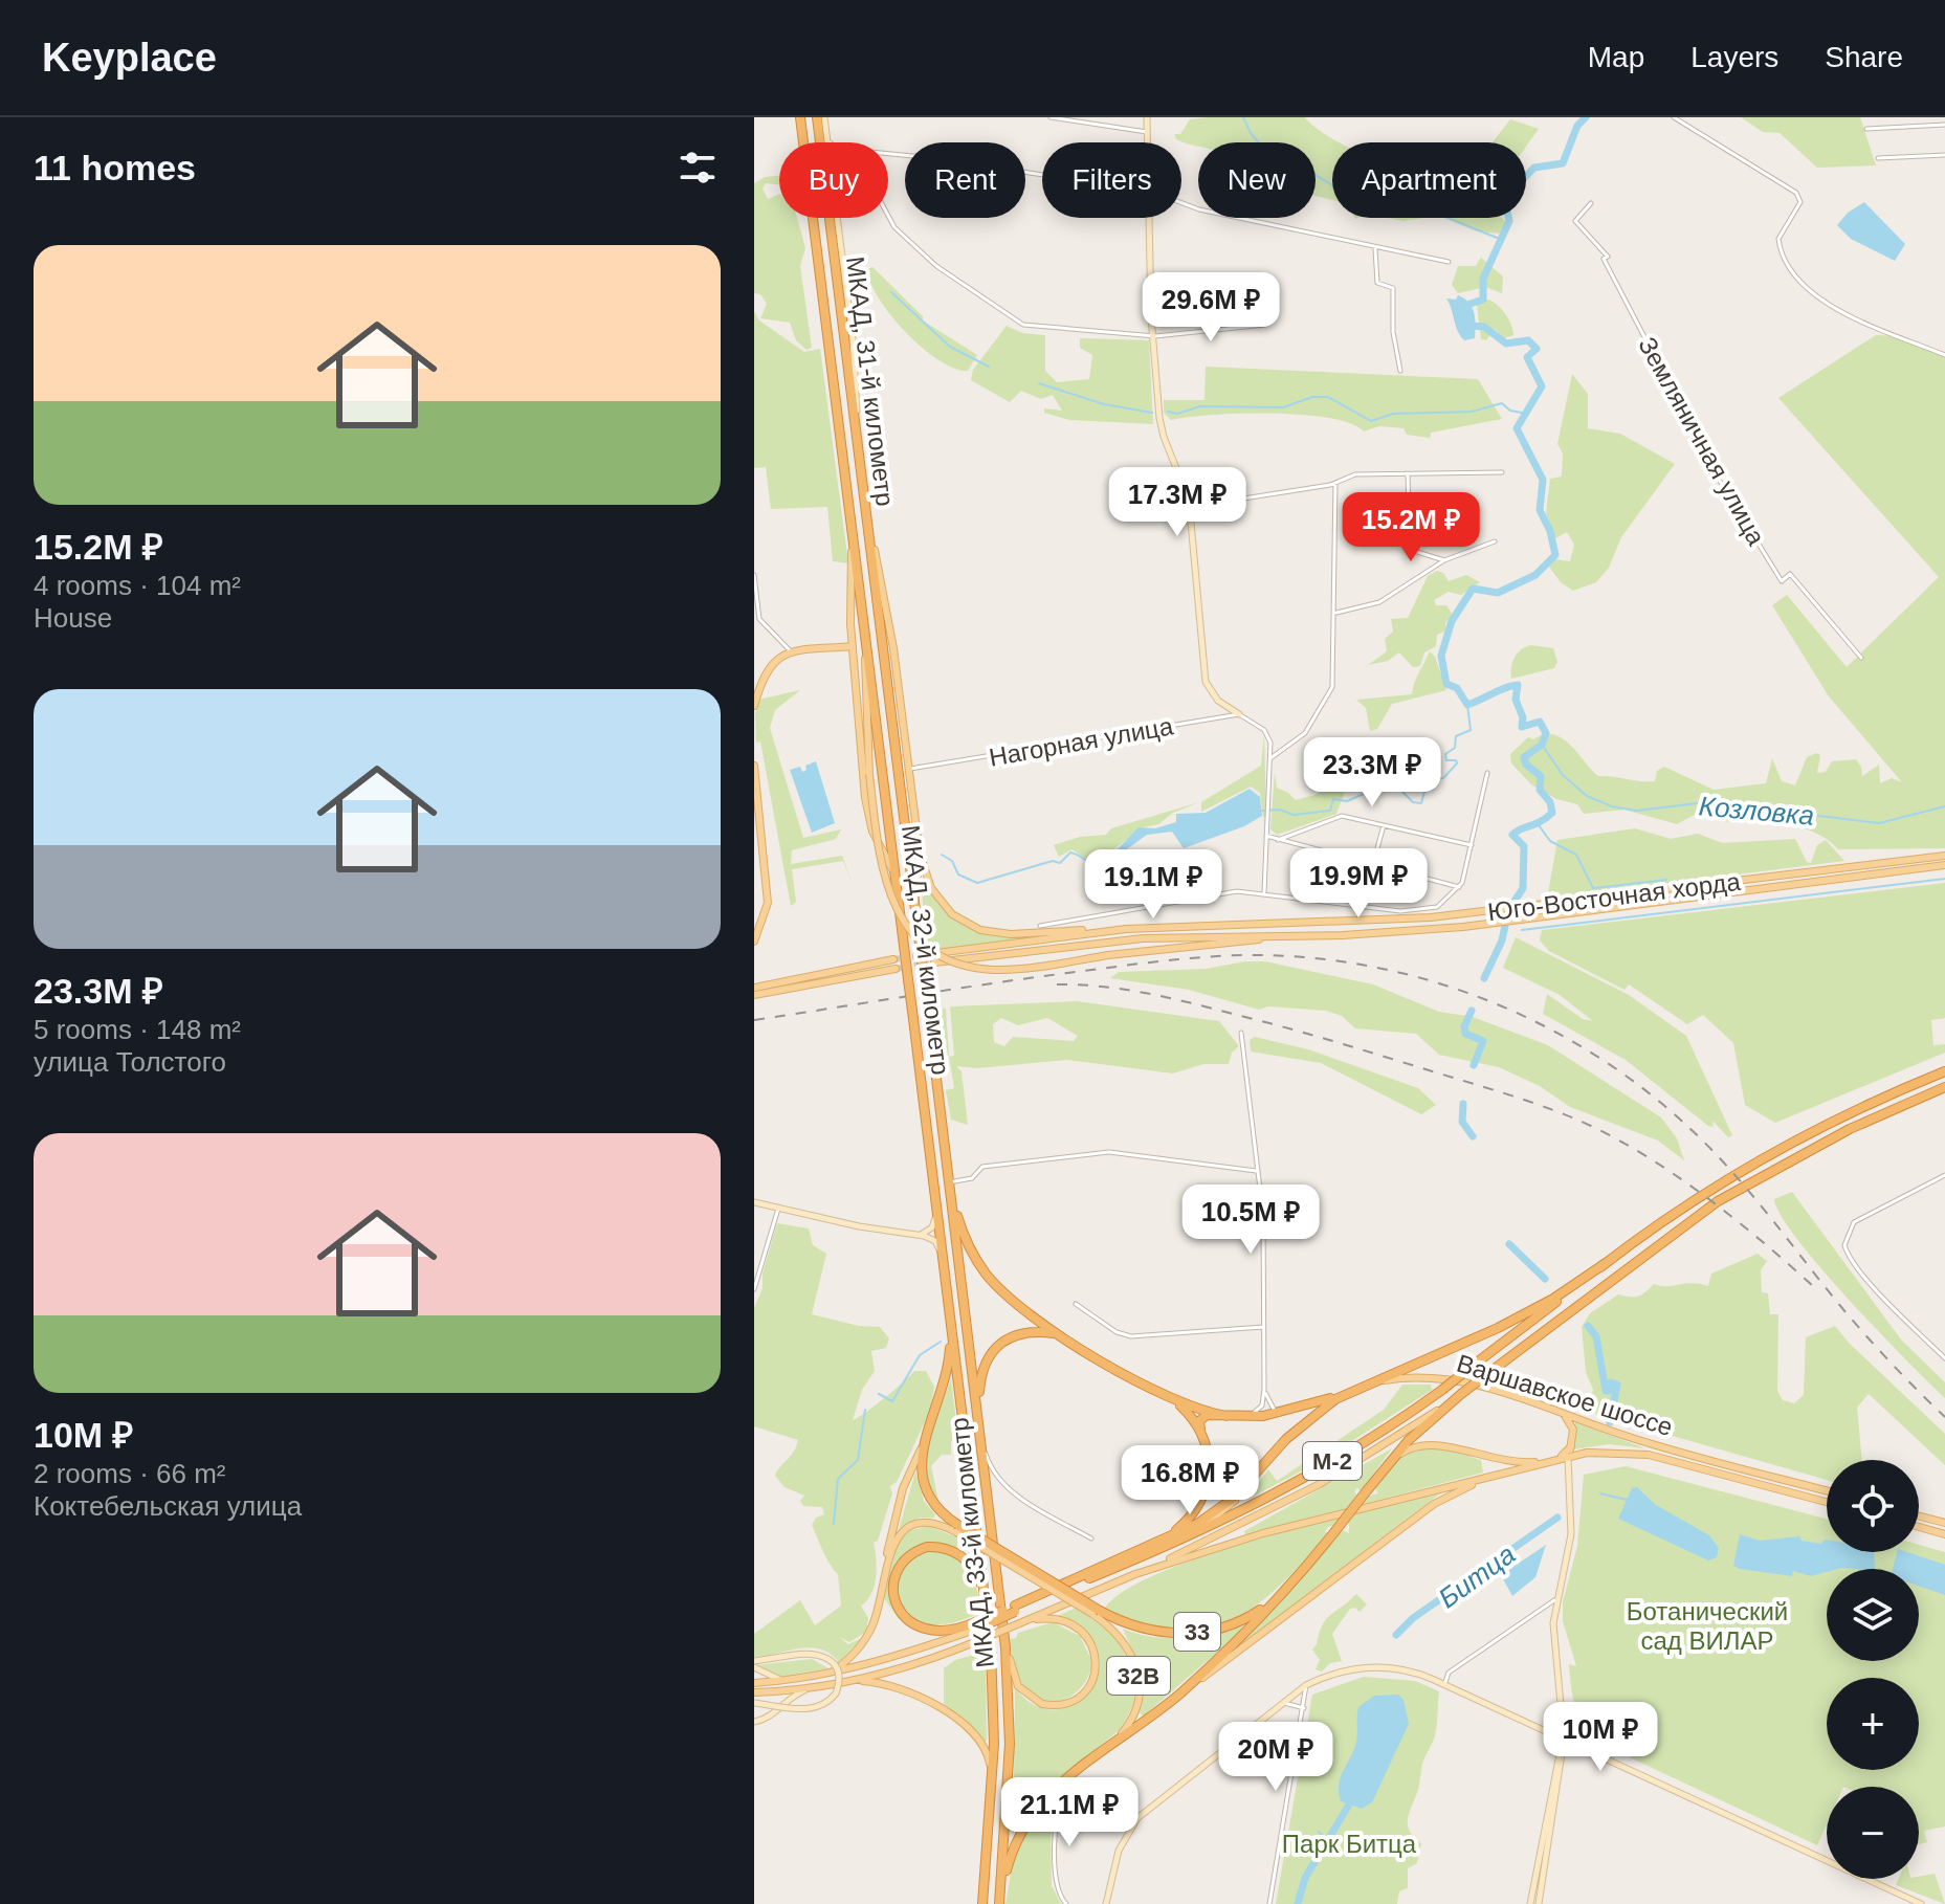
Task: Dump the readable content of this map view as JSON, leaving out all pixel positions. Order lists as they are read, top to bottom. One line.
{"streets":{"highway":["МКАД, 31-й километр","МКАД, 32-й километр","Варшавское шоссе","М-2","МКАД, 33-й километр","33","32B"],"main road":["Юго-Восточная хорда"],"street":["Земляничная улица","Нагорная улица"]},"crossings":[["МКАД, 31-й километр","МКАД, 32-й километр"],["МКАД, 32-й километр","МКАД, 33-й километр"],["Варшавское шоссе","М-2"],["М-2","33"],["МКАД, 33-й километр","32B"],["33","32B"]],"water":["Козловка","Битца"],"parks":["Ботанический сад ВИЛАР","Парк Битца"],"page":{"header":"Keyplace","nav":["Map","Layers","Share"],"heading":"11 homes","chip":["Buy","Rent","Filters","New","Apartment"],"list":[{"name":"15.2M ₽","note":"4 rooms · 104 m² · House"},{"name":"23.3M ₽","note":"5 rooms · 148 m² · улица Толстого"},{"name":"10M ₽","note":"2 rooms · 66 m² · Коктебельская улица"}],"price":["29.6M ₽","17.3M ₽","15.2M ₽","23.3M ₽","19.9M ₽","19.1M ₽","10.5M ₽","16.8M ₽","10M ₽","20M ₽","21.1M ₽"],"map_buttons":["+","−"]}}
